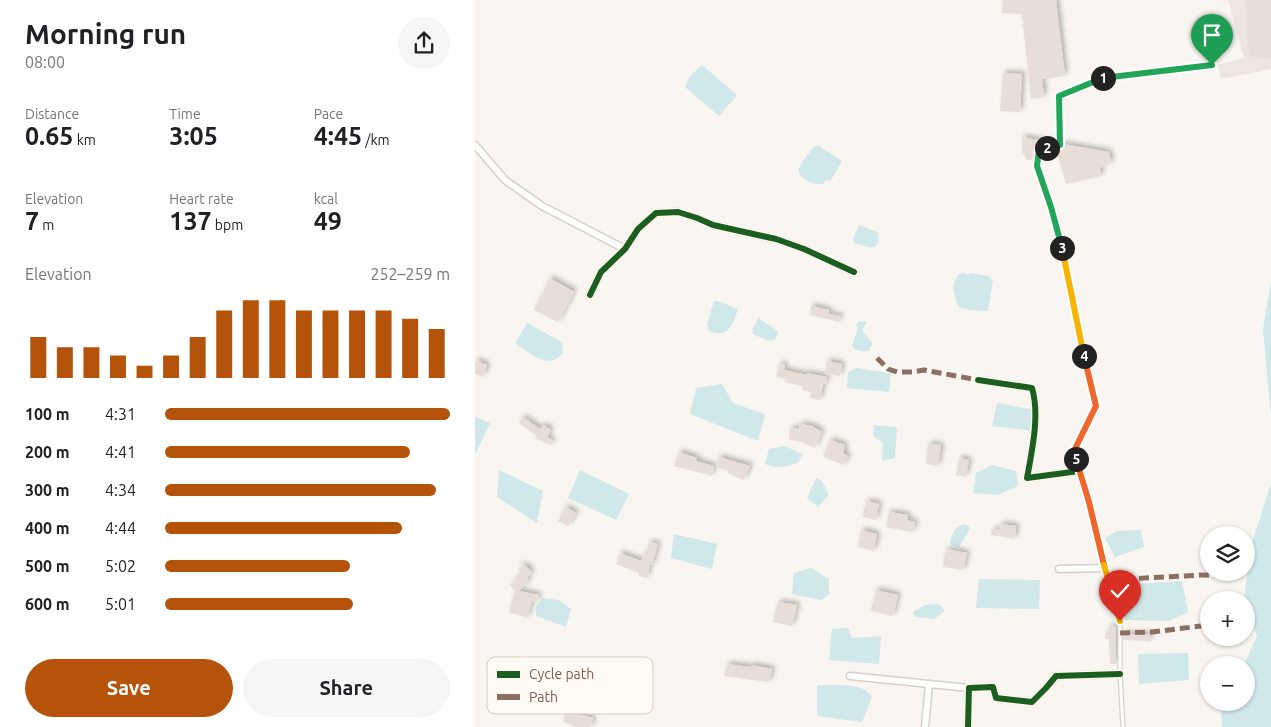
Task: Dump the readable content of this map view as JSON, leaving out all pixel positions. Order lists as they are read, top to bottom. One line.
{"legend":["Cycle path","Path"],"page":{"heading":["Morning run","08:00"],"pins":["1","2","3","4","5"],"stats":[["Distance","0.65 km"],["Time","3:05"],["Pace","4:45 /km"],["Elevation","7 m"],["Heart rate","137 bpm"],["kcal","49"]],"chart":["Elevation","252–259 m"],"list":[{"name":"100 m","note":"4:31"},{"name":"200 m","note":"4:41"},{"name":"300 m","note":"4:34"},{"name":"400 m","note":"4:44"},{"name":"500 m","note":"5:02"},{"name":"600 m","note":"5:01"}],"map_buttons":["+","−"],"buttons":["Save","Share"]}}
